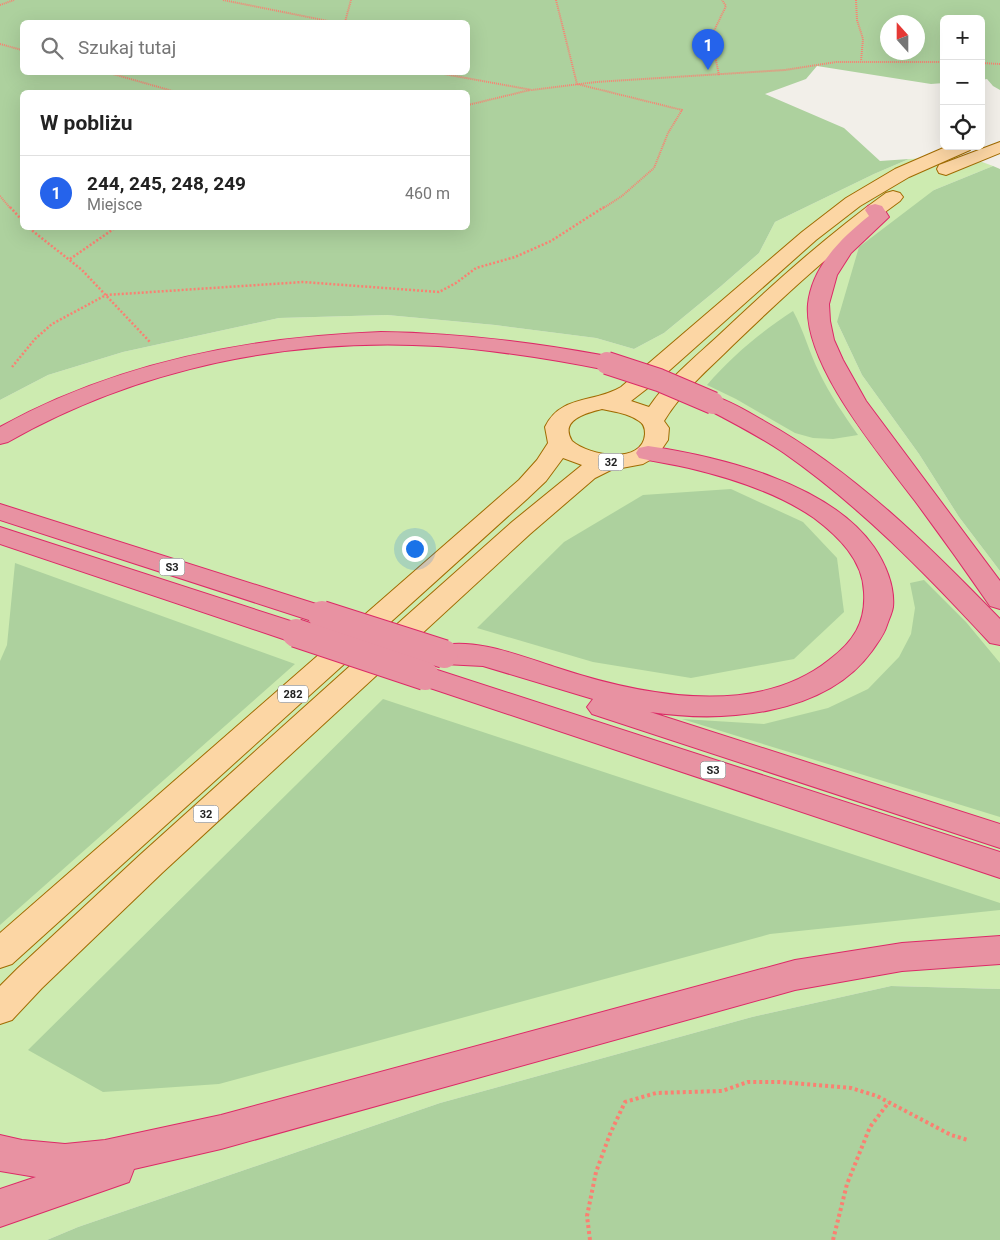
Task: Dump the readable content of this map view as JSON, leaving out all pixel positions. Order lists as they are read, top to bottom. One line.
{"streets":{"highway":["S3"],"main road":["32","282"]},"crossings":[["32","282"]],"north":"top","page":{"map_buttons":["+","−"],"search":"Szukaj tutaj","pins":"1","heading":"W pobliżu","list":[{"mark":"1","name":"244, 245, 248, 249","note":"Miejsce","value":"460 m"}]}}
